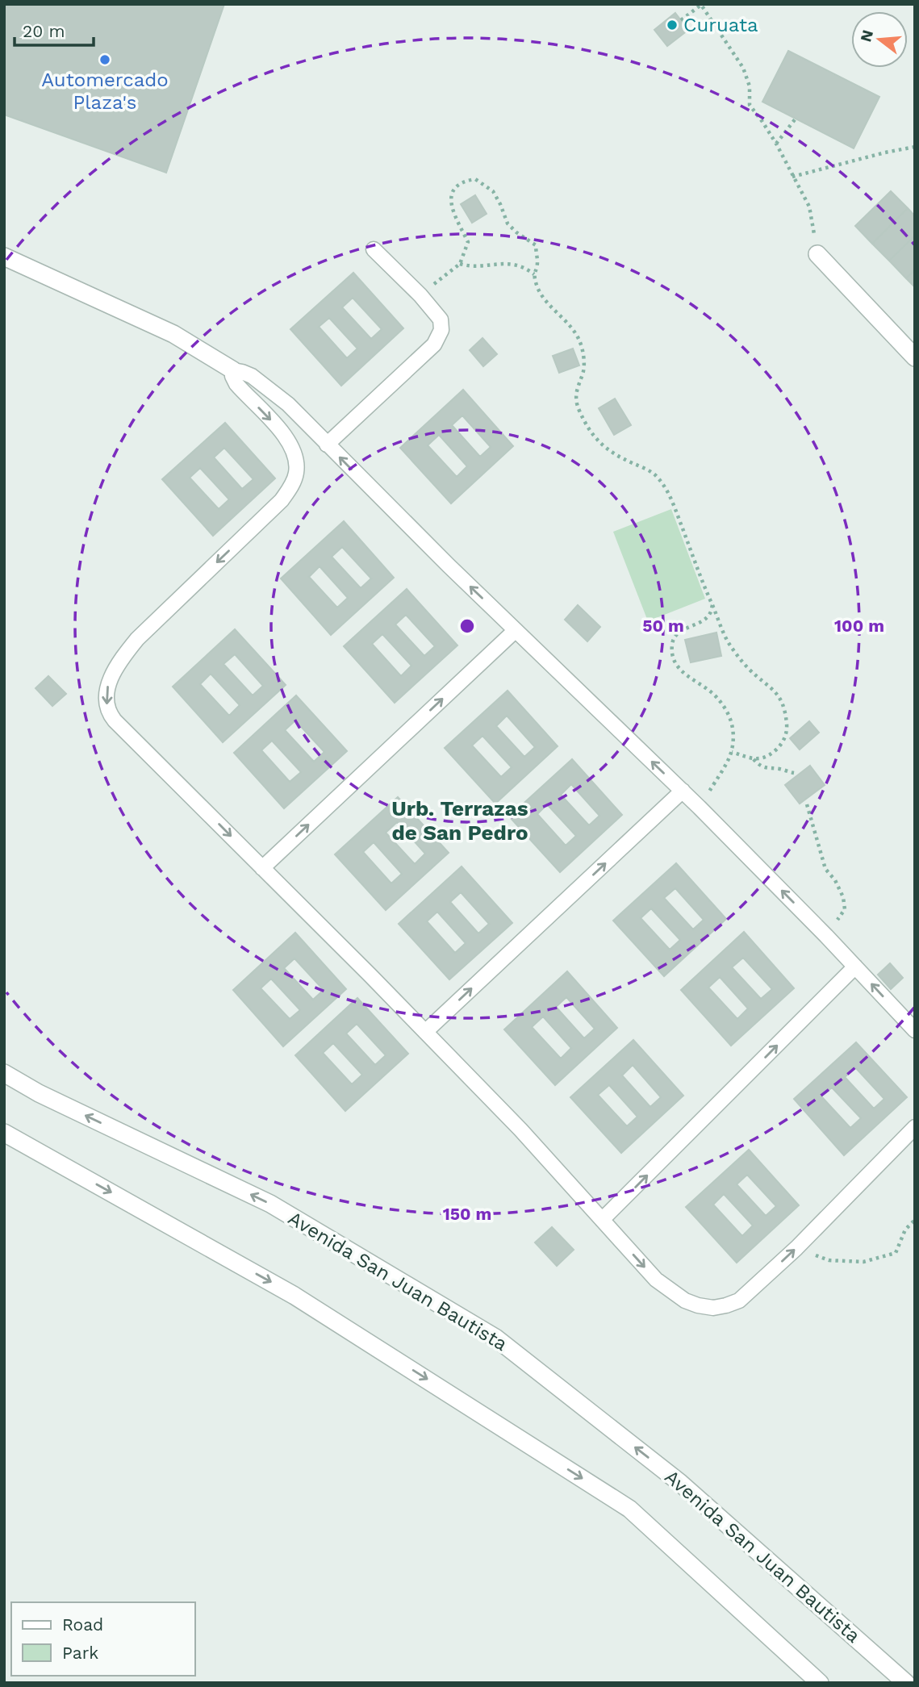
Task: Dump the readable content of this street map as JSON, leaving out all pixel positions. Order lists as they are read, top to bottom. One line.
{"streets":{"street":["Avenida San Juan Bautista"]},"districts":["Urb. Terrazas de San Pedro"],"places":["Curuata","Automercado Plaza's"],"legend":["Road","Park"],"scale_bar":"20 m","north":"left","rings":["50 m","100 m","150 m"]}
